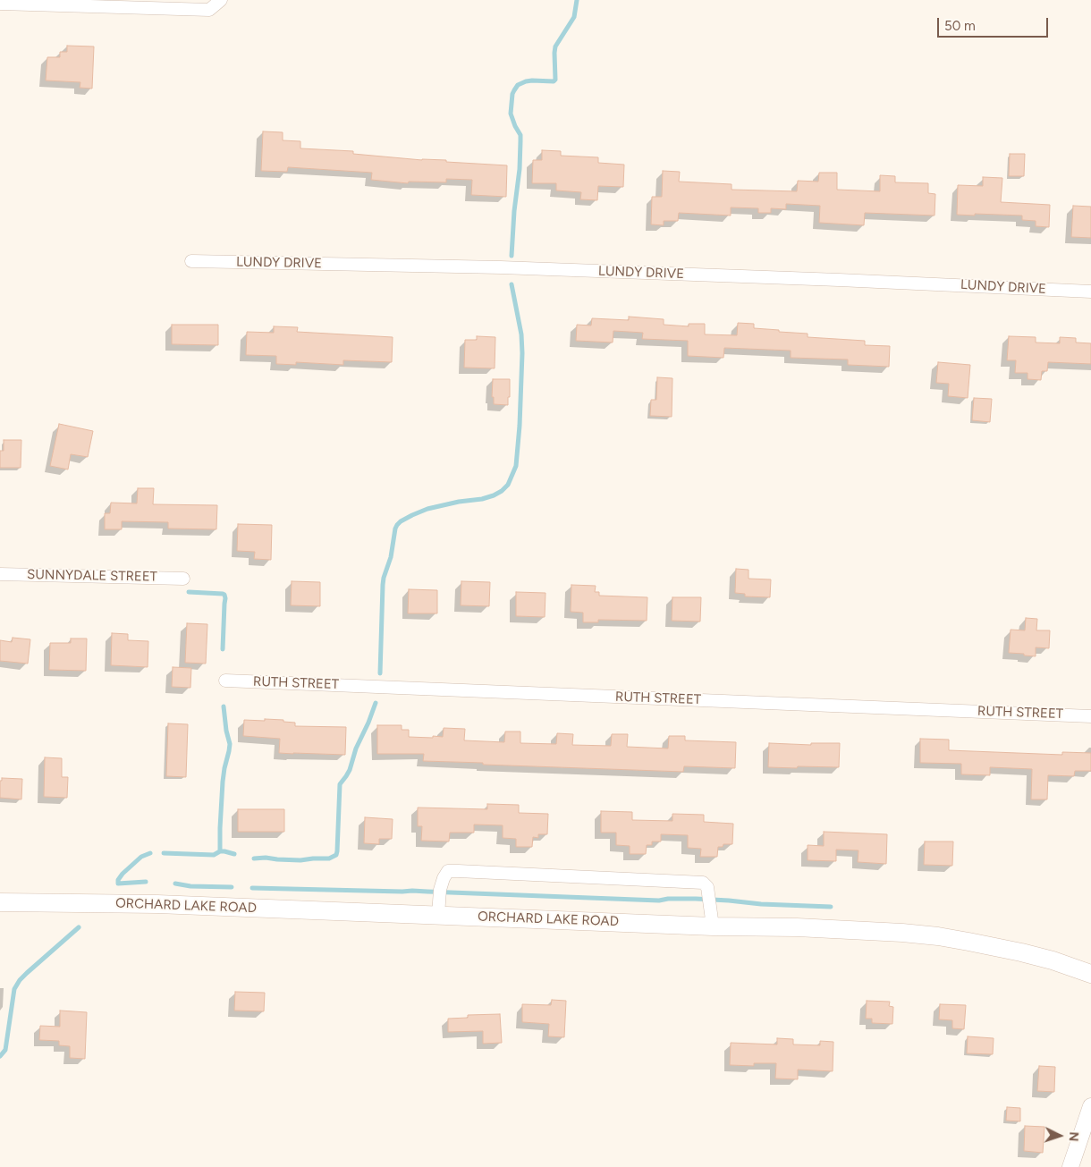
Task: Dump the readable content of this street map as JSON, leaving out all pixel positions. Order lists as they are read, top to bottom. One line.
{"streets":{"main road":["ORCHARD LAKE ROAD"],"street":["LUNDY DRIVE","SUNNYDALE STREET","RUTH STREET"]},"scale_bar":"50 m","north":"right"}
